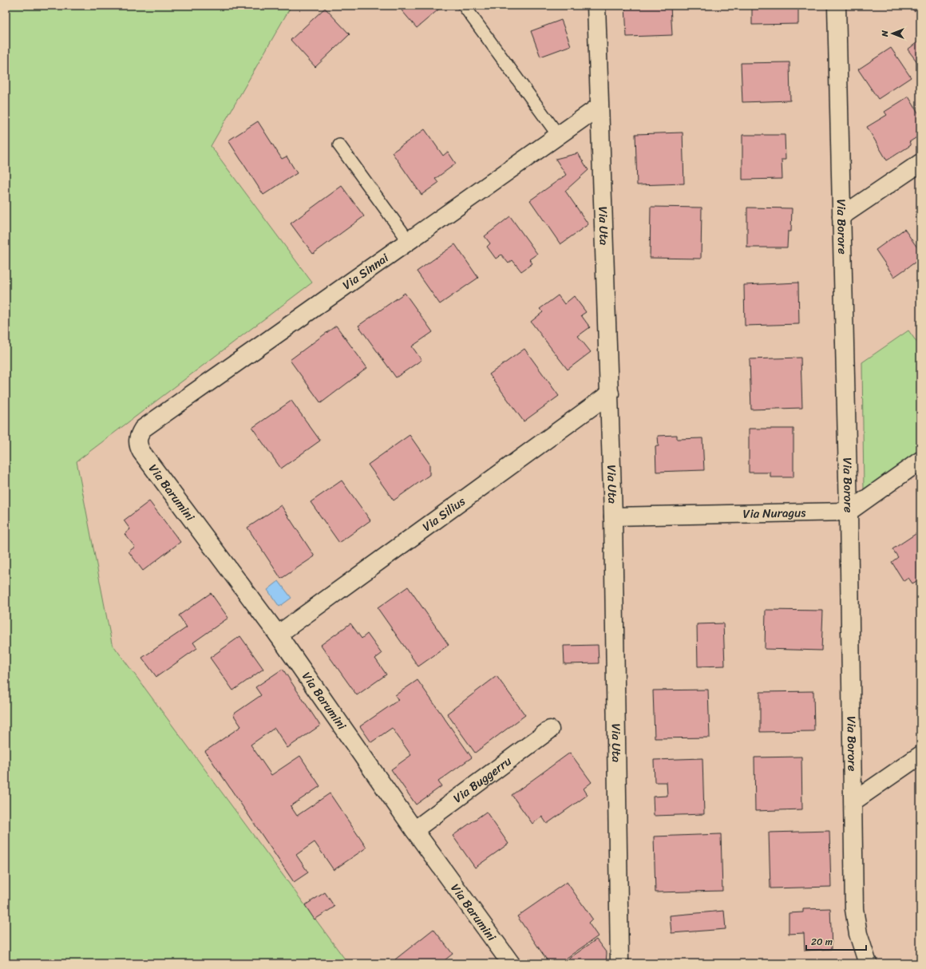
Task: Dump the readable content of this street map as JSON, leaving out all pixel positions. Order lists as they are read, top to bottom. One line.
{"streets":{"street":["Via Uta","Via Borore","Via Sinnai","Via Barumini","Via Nuragus","Via Silius","Via Buggerru"]},"crossings":[["Via Uta","Via Sinnai"],["Via Uta","Via Nuragus"],["Via Uta","Via Silius"],["Via Borore","Via Nuragus"],["Via Sinnai","Via Barumini"],["Via Barumini","Via Silius"],["Via Barumini","Via Buggerru"]],"scale_bar":"20 m","north":"left"}
